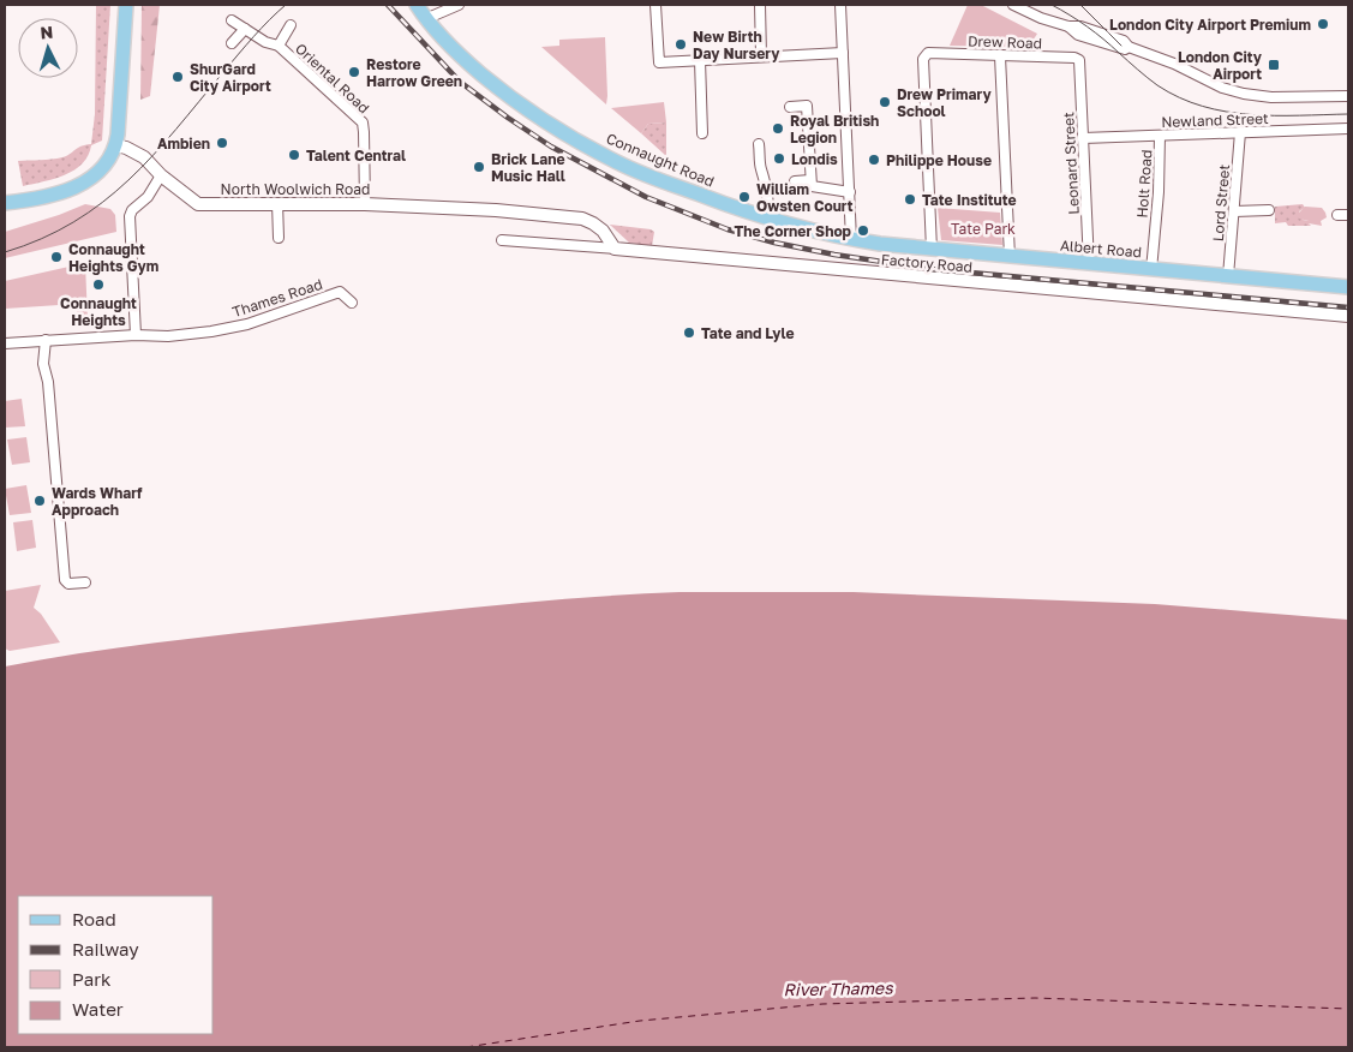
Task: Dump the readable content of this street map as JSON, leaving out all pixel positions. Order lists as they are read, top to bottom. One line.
{"streets":{"main road":["Connaught Road","Albert Road"],"street":["Drew Road","Oriental Road","Newland Street","Leonard Street","Holt Road","North Woolwich Road","Lord Street","Factory Road","Thames Road"]},"crossings":[["Drew Road","Leonard Street"],["Drew Road","Albert Road"],["Oriental Road","North Woolwich Road"],["Newland Street","Leonard Street"],["Newland Street","Holt Road"],["Newland Street","Lord Street"],["Connaught Road","Albert Road"],["Leonard Street","Albert Road"],["Holt Road","Albert Road"],["North Woolwich Road","Factory Road"],["Lord Street","Albert Road"]],"water":["River Thames"],"parks":["Tate Park"],"places":{"other":["London City Airport Premium","New Birth Day Nursery","Restore Harrow Green","ShurGard City Airport","Drew Primary School","Royal British Legion","Ambien","Talent Central","Londis","Philippe House","Brick Lane Music Hall","William Owsten Court","Tate Institute","The Corner Shop","Connaught Heights Gym","Connaught Heights","Tate and Lyle","Wards Wharf Approach"],"transit":["London City Airport"]},"legend":["Road","Railway","Park","Water"],"north":"top"}
